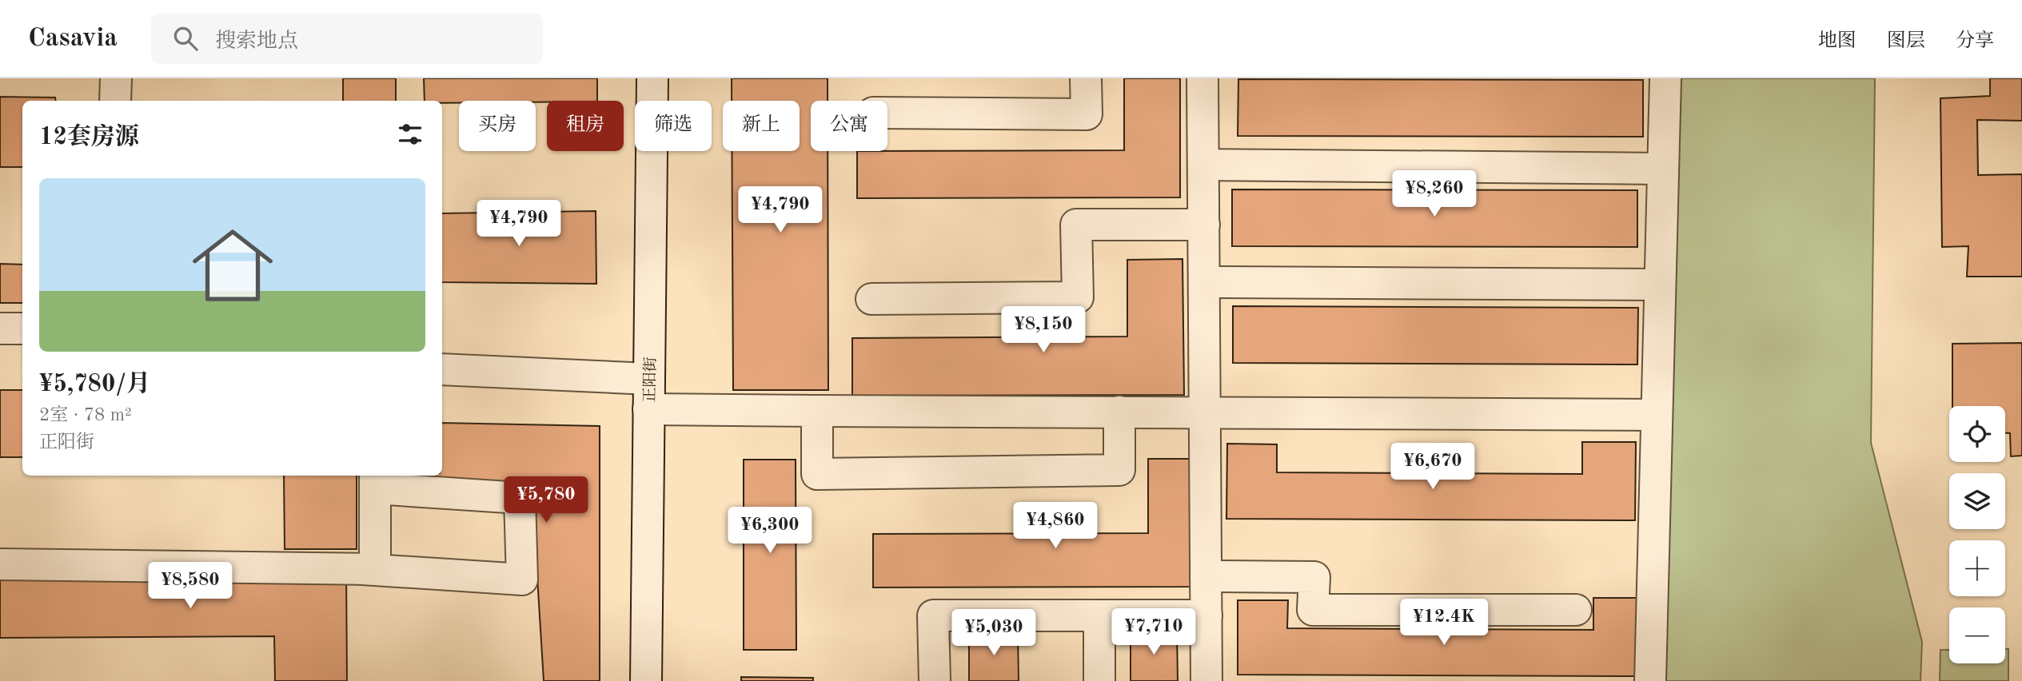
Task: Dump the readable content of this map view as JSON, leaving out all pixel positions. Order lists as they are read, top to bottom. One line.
{"streets":{"street":["正阳街"]},"page":{"header":"Casavia","search":"搜索地点","nav":["地图","图层","分享"],"chip":["买房","租房","筛选","新上","公寓"],"heading":"12套房源","list":[{"name":"¥5,780/月","note":"2室 · 78 m² · 正阳街"}],"price":["¥8,260","¥4,790","¥4,790","¥8,150","¥6,670","¥5,780","¥4,860","¥6,300","¥8,580","¥12.4K","¥7,710","¥5,030"],"map_buttons":["+","−"]}}
